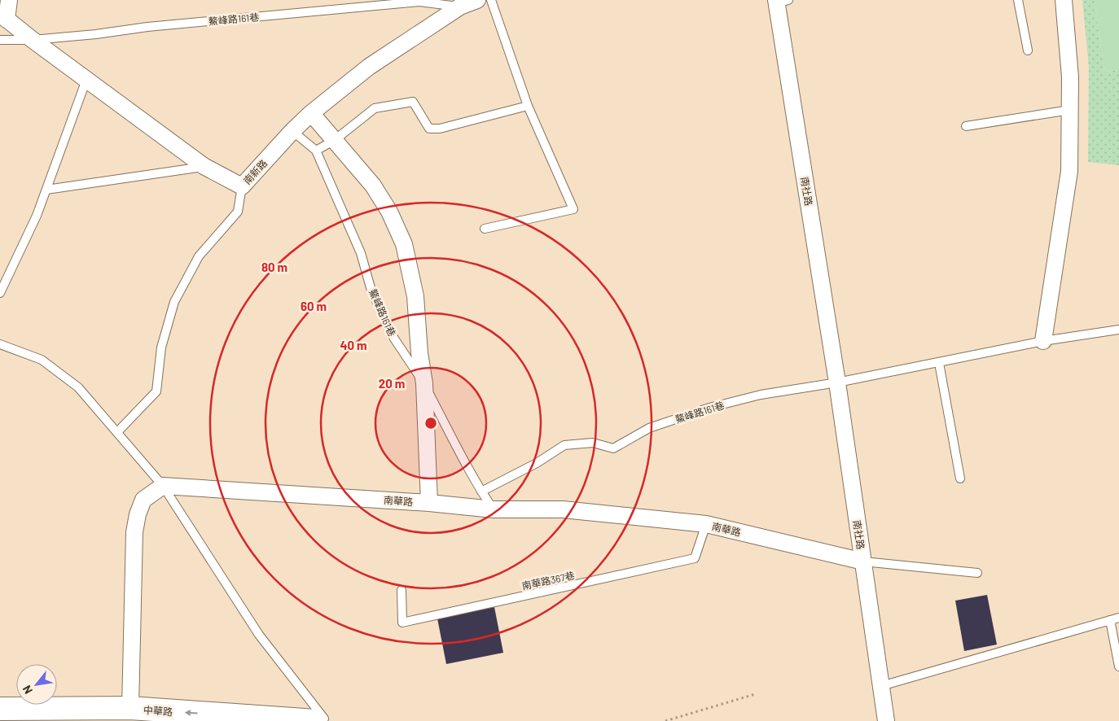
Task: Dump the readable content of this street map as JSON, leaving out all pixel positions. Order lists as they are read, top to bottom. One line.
{"streets":{"main road":["中華路"],"street":["南新路","南社路","南華路"],"lane":["鰲峰路161巷","南華路367巷"]},"crossings":[["鰲峰路161巷","南新路"],["鰲峰路161巷","南社路"],["鰲峰路161巷","南華路"],["南社路","南華路"],["南華路","南華路367巷"]],"one_way":["中華路"],"north":"bottom left","rings":["80 m","60 m","40 m","20 m"]}
